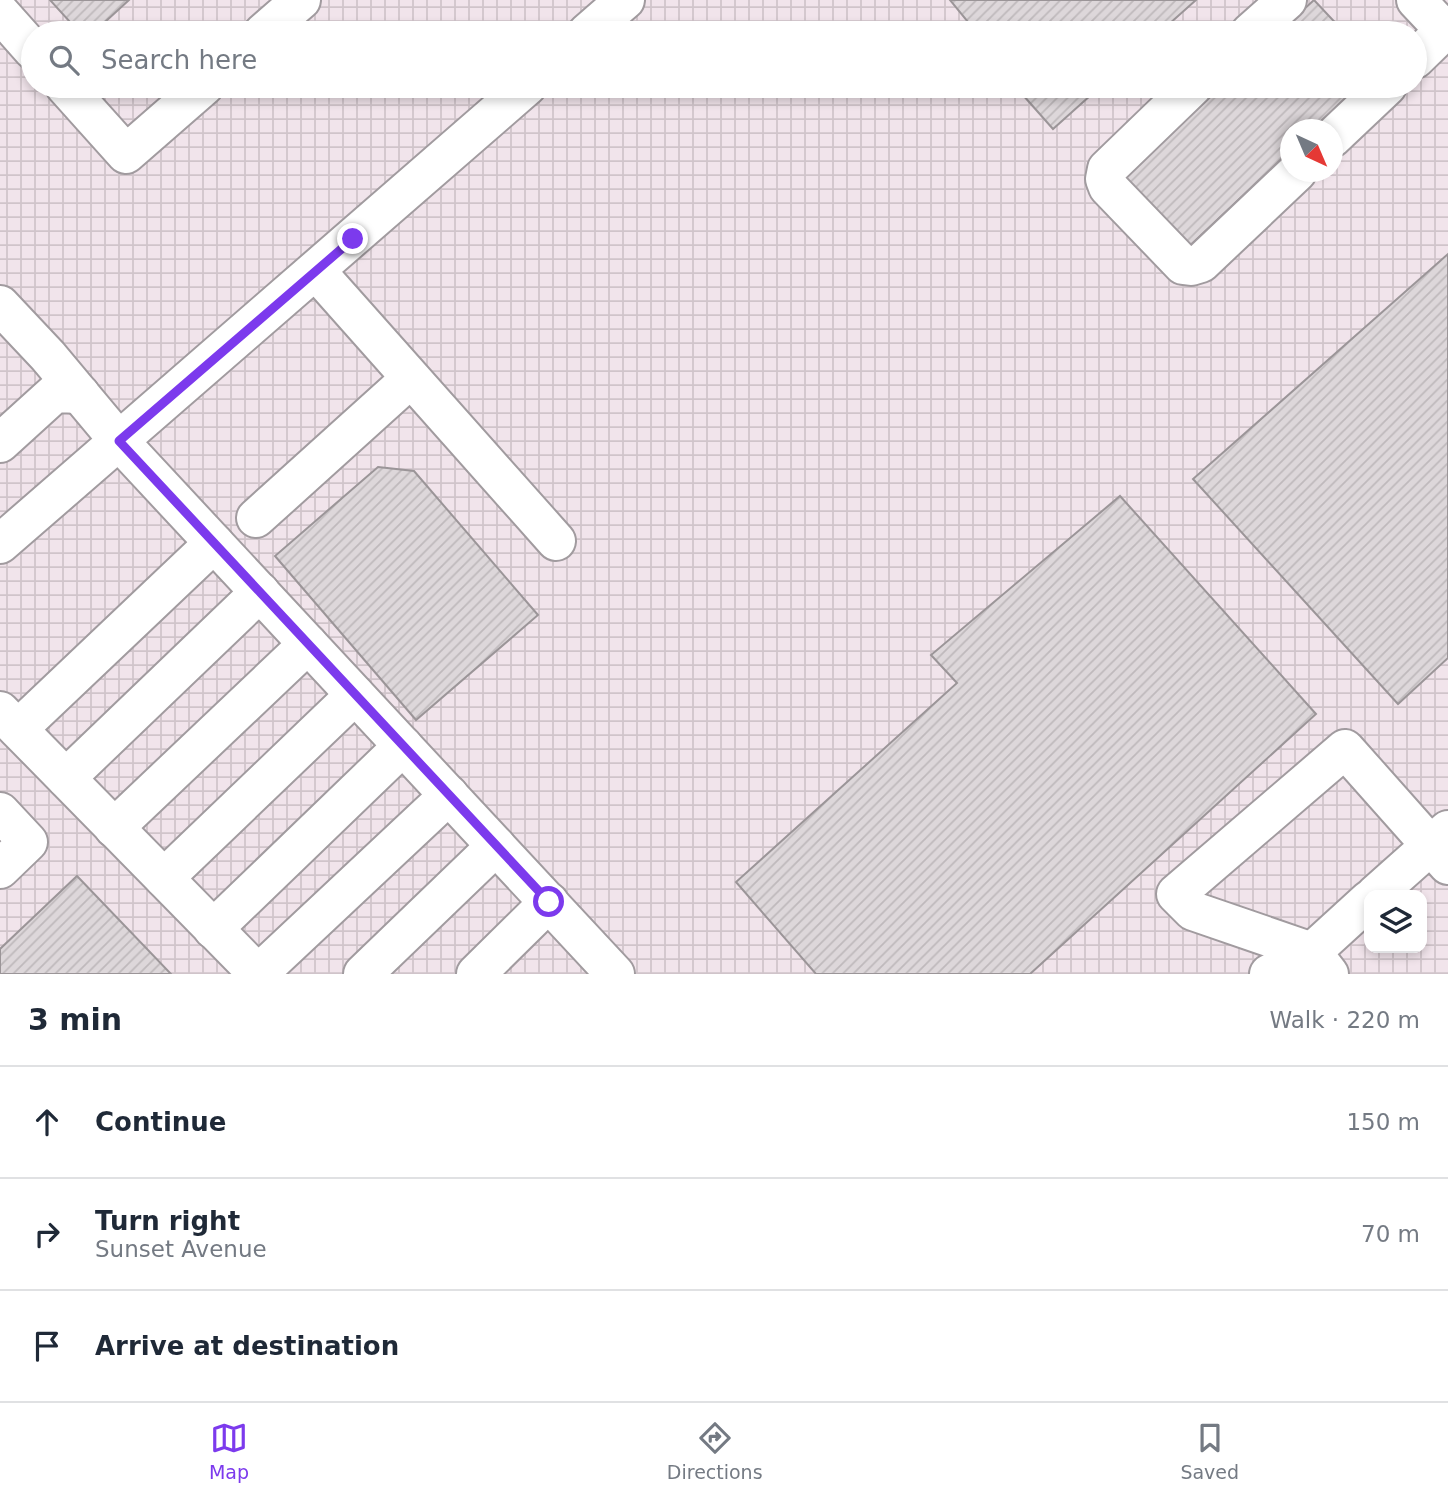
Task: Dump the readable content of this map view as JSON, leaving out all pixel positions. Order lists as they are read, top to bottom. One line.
{"north":"bottom right","page":{"search":"Search here","heading":["3 min","Walk · 220 m"],"list":[["Continue","150 m"],["Turn right","Sunset Avenue","70 m"],"Arrive at destination"],"nav":["Map","Directions","Saved"]}}
